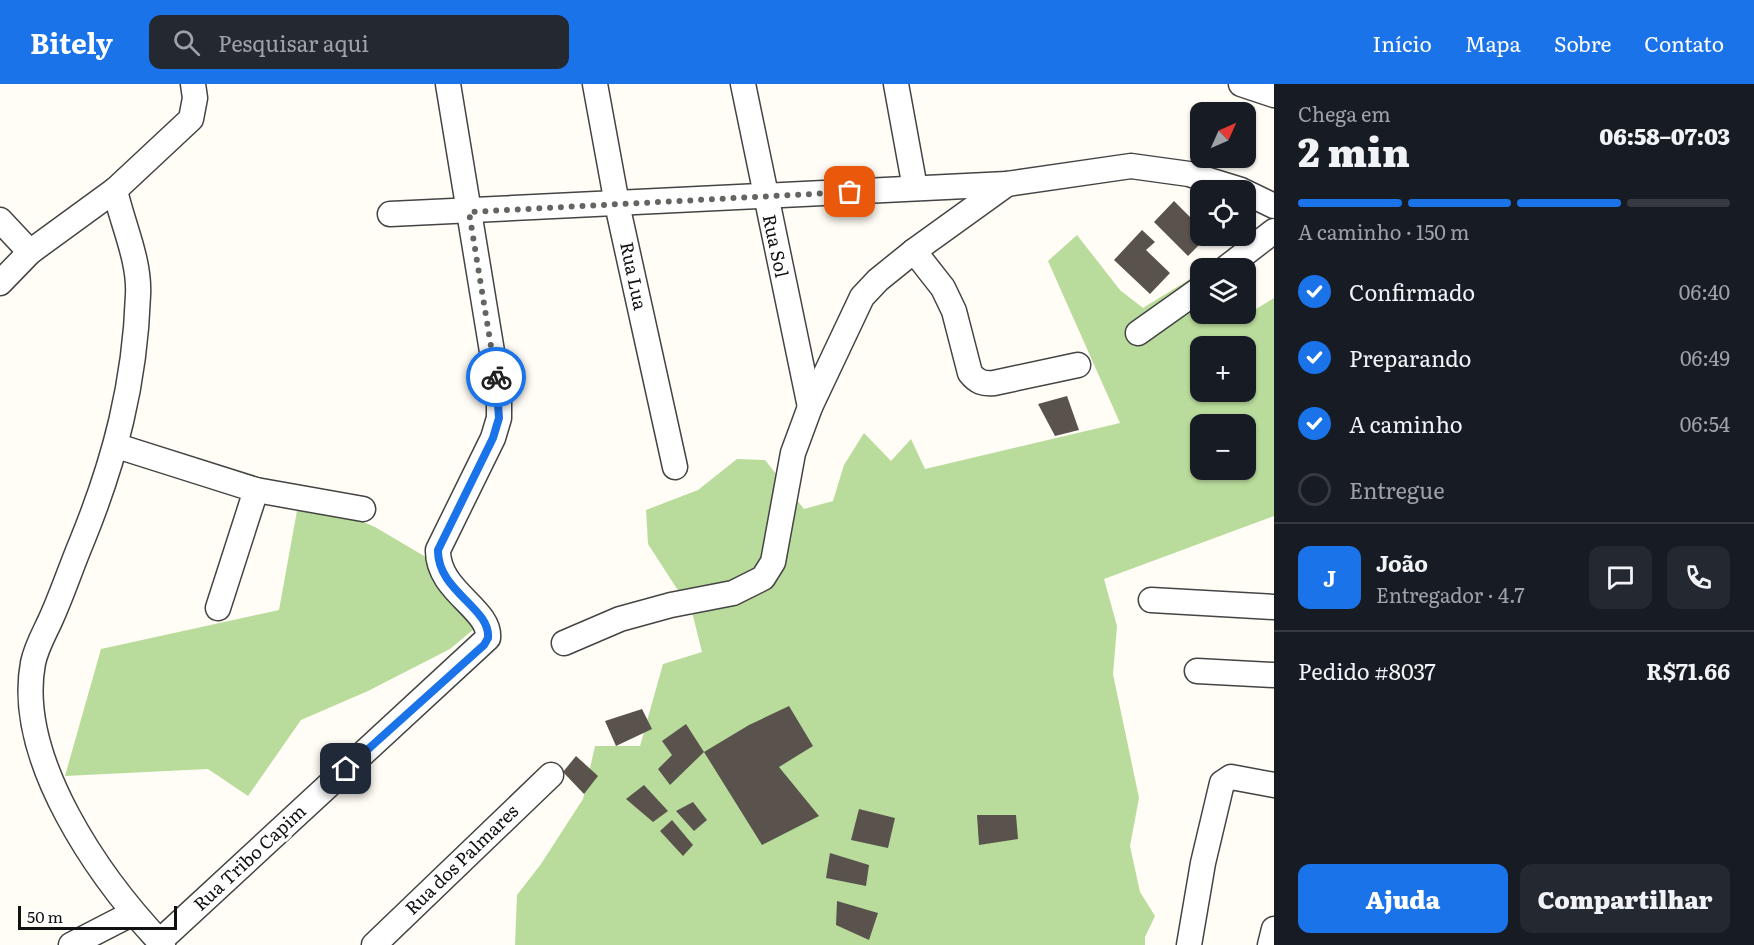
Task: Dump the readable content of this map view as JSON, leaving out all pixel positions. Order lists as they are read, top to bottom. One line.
{"streets":{"street":["Rua Sol","Rua Lua","Rua Tribo Capim","Rua dos Palmares"]},"scale_bar":"50 m","north":"top right","page":{"header":"Bitely","search":"Pesquisar aqui","nav":["Início","Mapa","Sobre","Contato"],"heading":["2 min","Chega em","06:58–07:03"],"panel":["João","Entregador · 4.7","Pedido #8037","R$71.66"],"map_buttons":["+","−"],"bar":"A caminho · 150 m","list":[["Confirmado","06:40"],["Preparando","06:49"],["A caminho","06:54"],"Entregue"],"round":"J","buttons":["Ajuda","Compartilhar"],"scale":"50 m"}}
